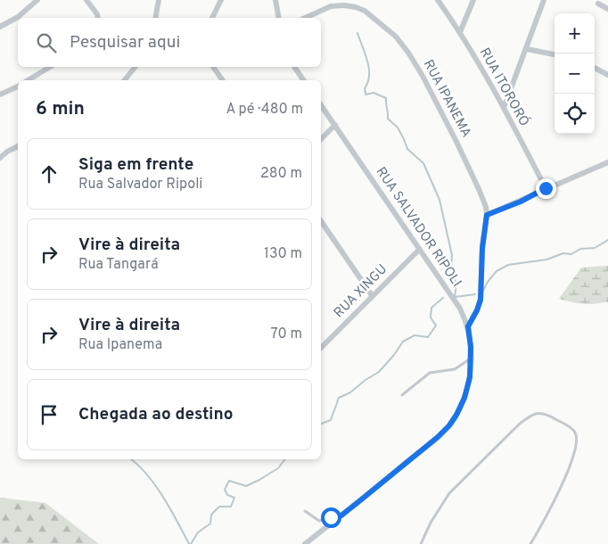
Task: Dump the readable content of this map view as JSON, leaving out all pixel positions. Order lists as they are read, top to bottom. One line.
{"streets":{"street":["RUA ITORORÓ","RUA IPANEMA","RUA SALVADOR RIPOLI","RUA XINGU"]},"crossings":[["RUA SALVADOR RIPOLI","RUA XINGU"]],"page":{"map_buttons":["+","−"],"search":"Pesquisar aqui","heading":["6 min","A pé · 480 m"],"list":[["Siga em frente","Rua Salvador Ripoli","280 m"],["Vire à direita","Rua Tangará","130 m"],["Vire à direita","Rua Ipanema","70 m"],"Chegada ao destino"]}}
